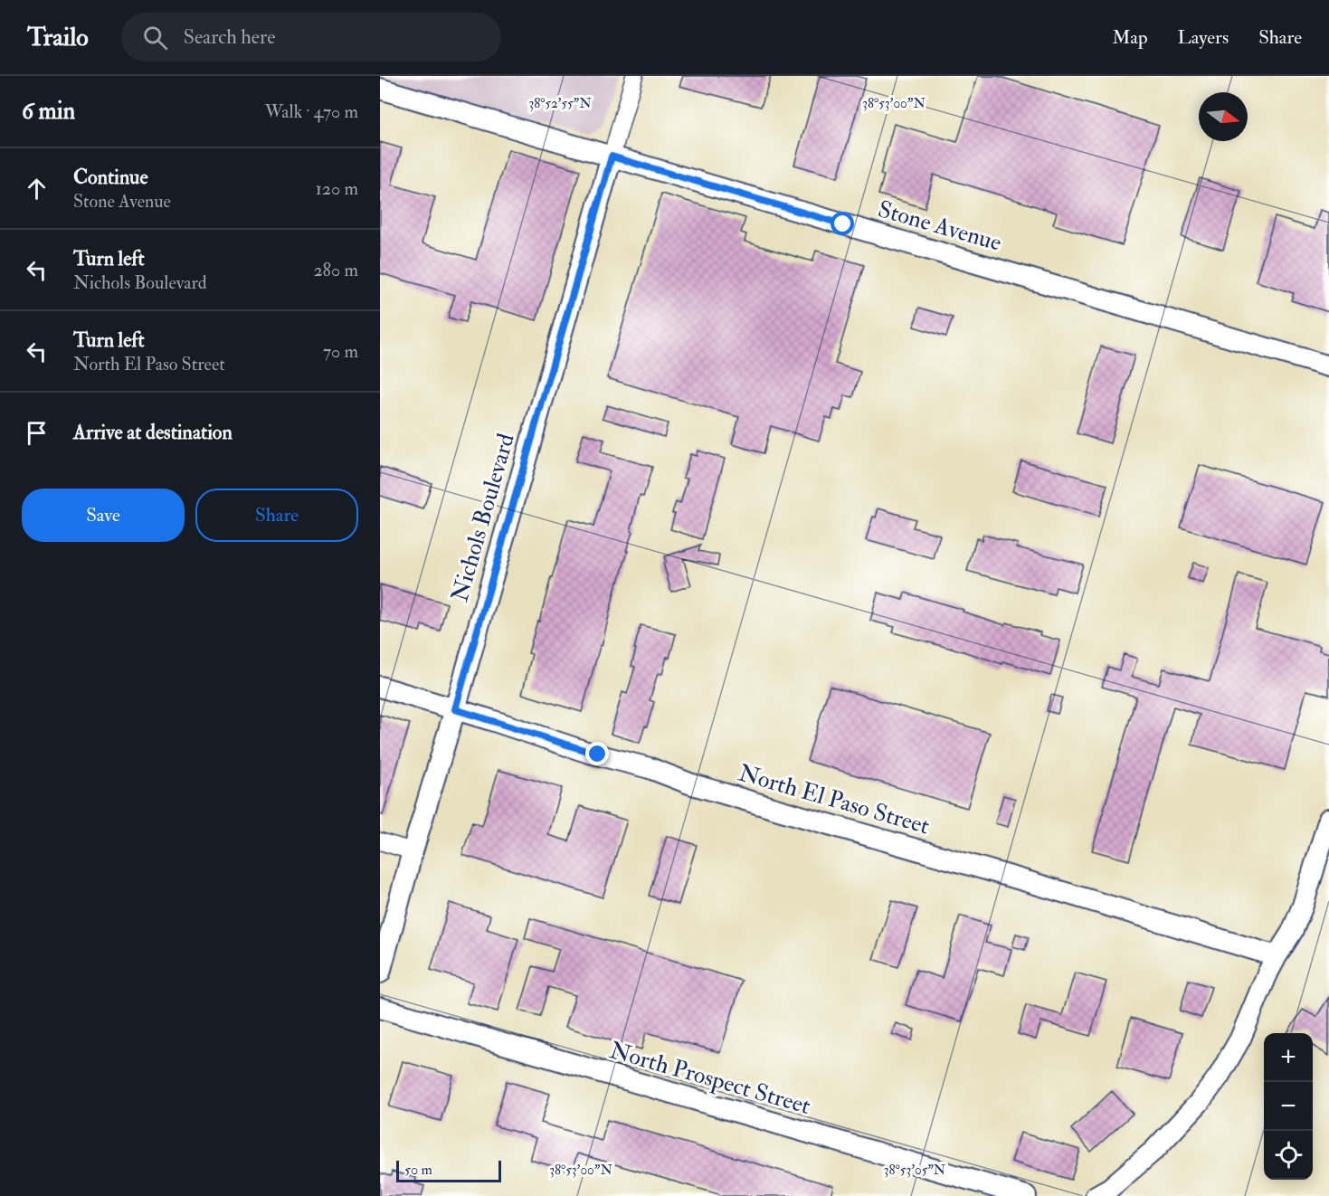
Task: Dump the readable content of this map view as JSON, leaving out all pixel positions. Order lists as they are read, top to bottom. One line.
{"streets":{"street":["Stone Avenue","Nichols Boulevard","North El Paso Street","North Prospect Street"]},"crossings":[["Stone Avenue","Nichols Boulevard"],["Nichols Boulevard","North El Paso Street"]],"scale_bar":"50 m","north":"right","page":{"header":"Trailo","search":"Search here","nav":["Map","Layers","Share"],"heading":["6 min","Walk · 470 m"],"list":[["Continue","Stone Avenue","120 m"],["Turn left","Nichols Boulevard","280 m"],["Turn left","North El Paso Street","70 m"],"Arrive at destination"],"buttons":["Save","Share"],"map_buttons":["+","−"],"scale":"50 m"},"coordinates":["38°52'55\"N","38°53'00\"N","38°53'05\"N"]}
